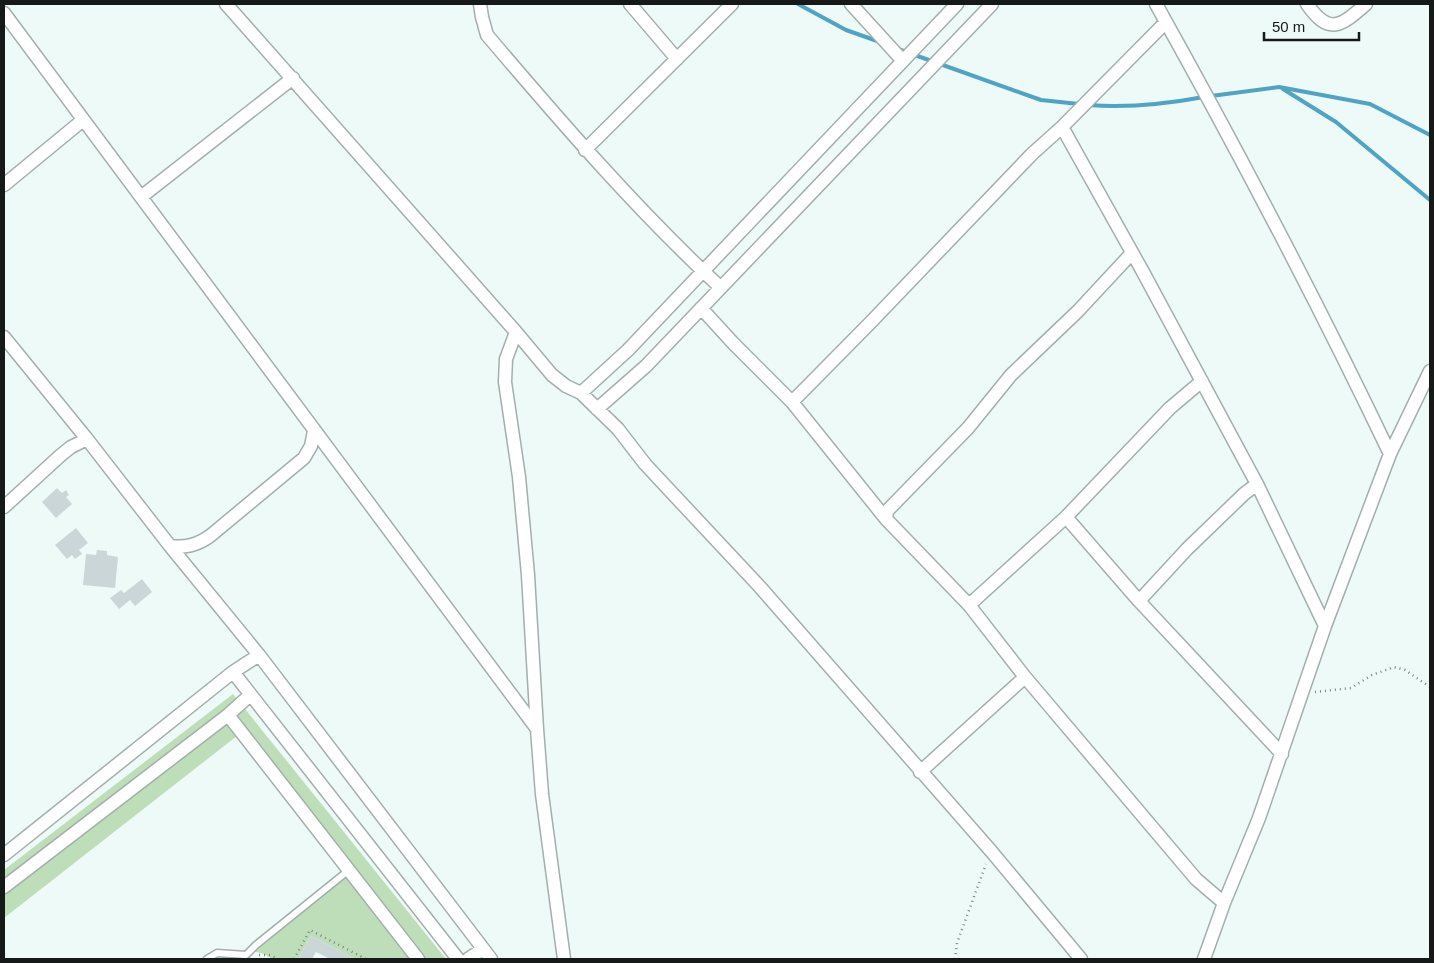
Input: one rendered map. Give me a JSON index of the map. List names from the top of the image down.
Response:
{
  "scale_bar": "50 m"
}
